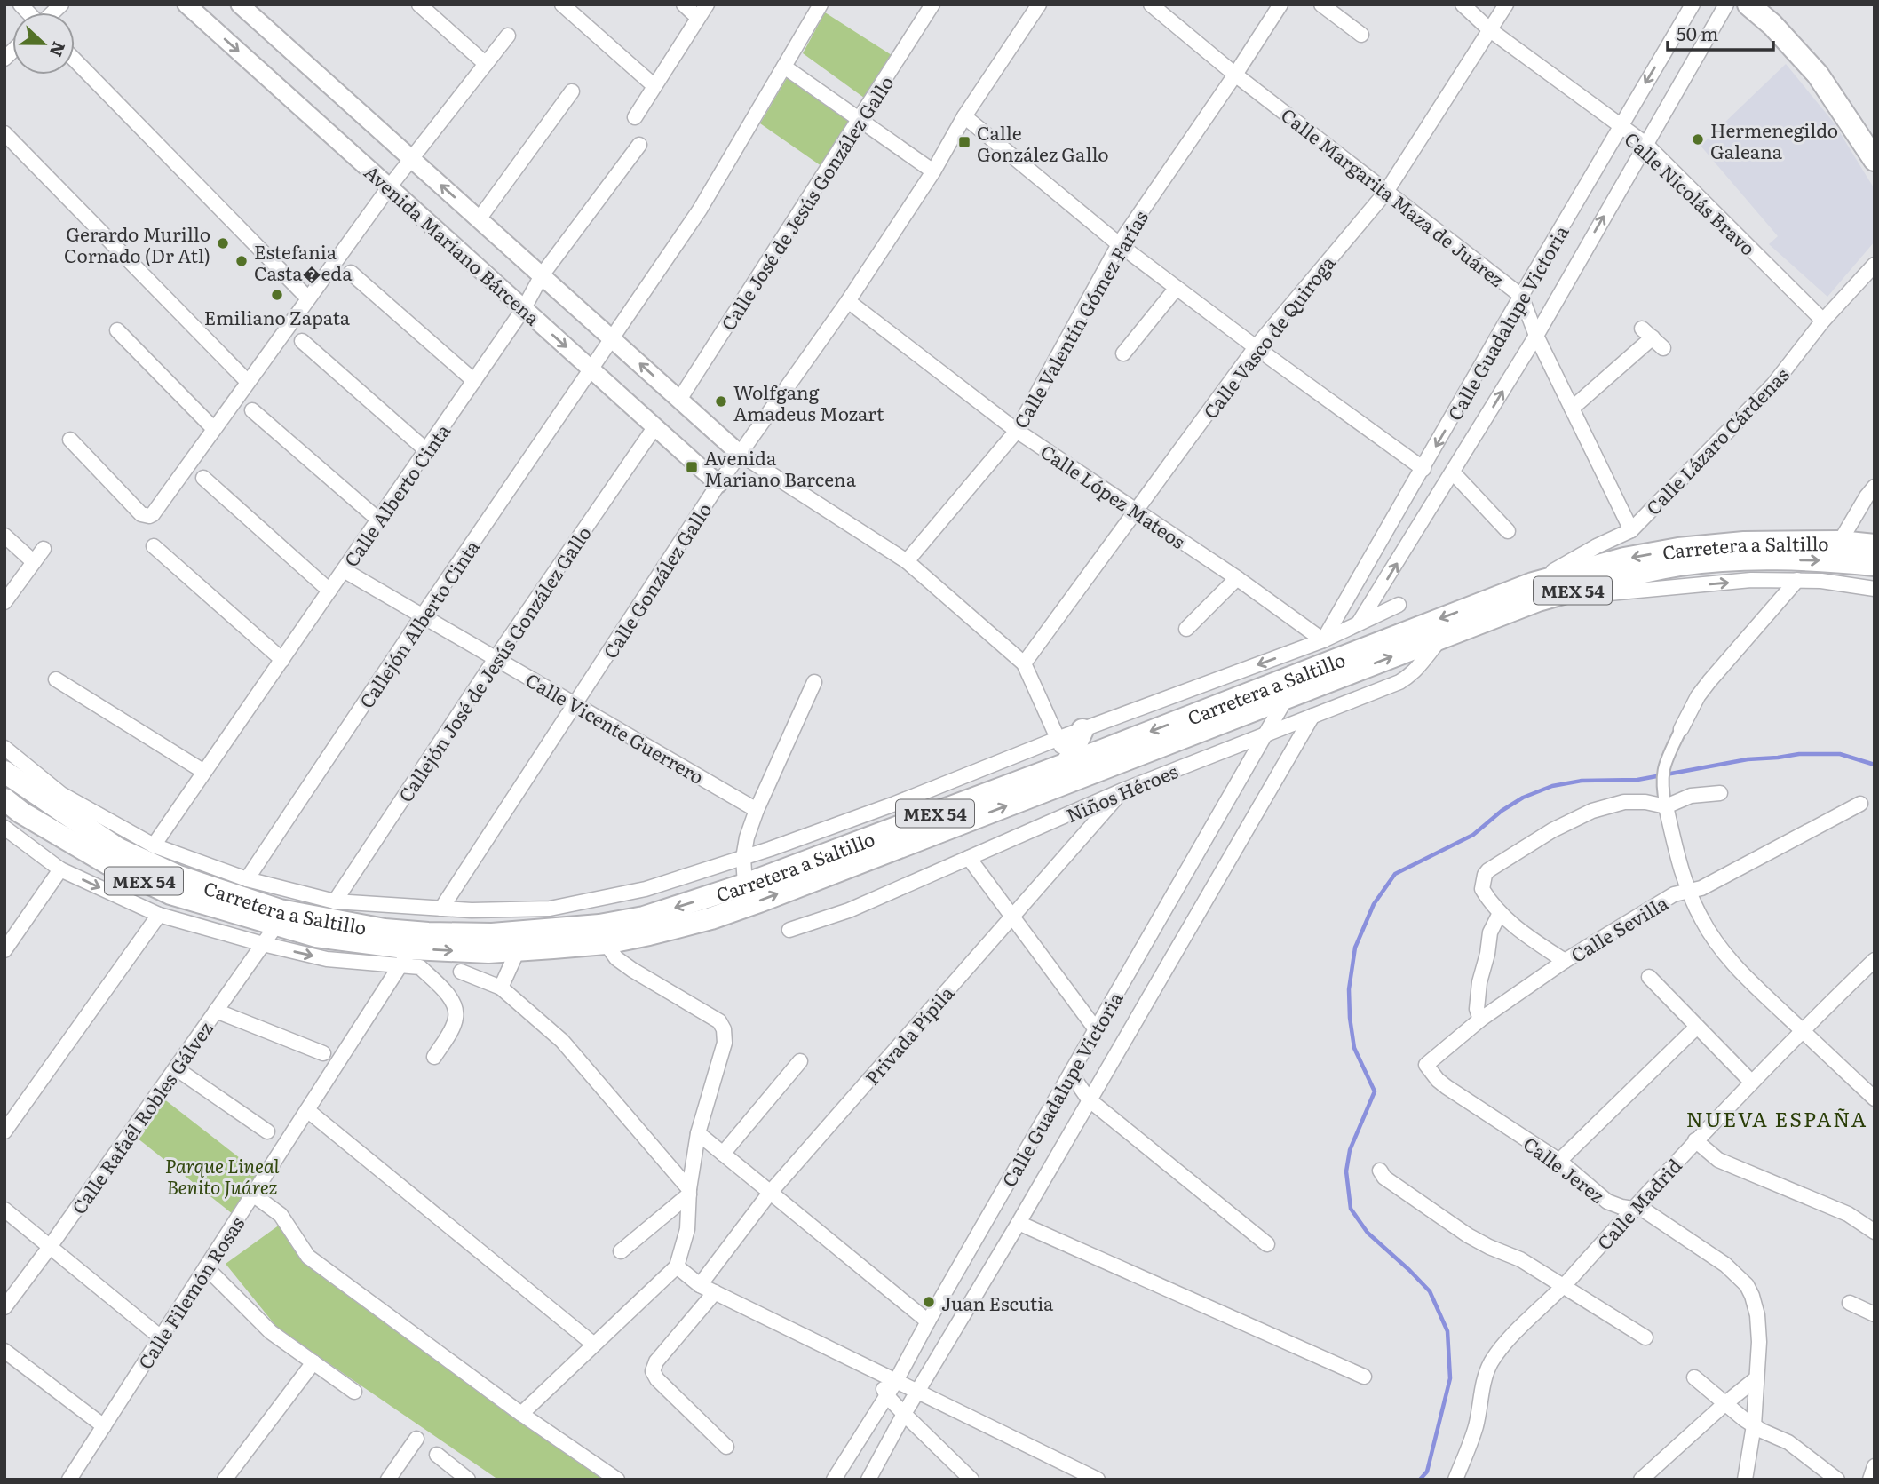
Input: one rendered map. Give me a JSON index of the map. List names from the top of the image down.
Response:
{
  "streets": {
    "main road": ["Carretera a Saltillo", "MEX 54"],
    "street": [
      "Calle Nicolás Bravo",
      "Calle Margarita Maza de Juárez",
      "Calle José de Jesús González Gallo",
      "Avenida Mariano Bárcena",
      "Calle Valentín Gómez Farías",
      "Calle Guadalupe Victoria",
      "Calle Vasco de Quiroga",
      "Calle Lázaro Cárdenas",
      "Calle Alberto Cinta",
      "Calle López Mateos",
      "Calle González Gallo",
      "Callejón Alberto Cinta",
      "Callejón José de Jesús González Gallo",
      "Calle Vicente Guerrero",
      "Niños Héroes",
      "Calle Sevilla",
      "Privada Pípila",
      "Calle Rafaél Robles Gálvez",
      "Calle Jerez",
      "Calle Madrid",
      "Calle Filemón Rosas"
    ]
  },
  "crossings": [
    ["Calle Nicolás Bravo", "Calle Guadalupe Victoria"],
    ["Calle Nicolás Bravo", "Calle Vasco de Quiroga"],
    ["Calle Nicolás Bravo", "Calle Lázaro Cárdenas"],
    ["Calle Margarita Maza de Juárez", "Calle Valentín Gómez Farías"],
    ["Calle Margarita Maza de Juárez", "Calle Guadalupe Victoria"],
    ["Calle Margarita Maza de Juárez", "Calle Vasco de Quiroga"],
    ["Calle Margarita Maza de Juárez", "Calle Lázaro Cárdenas"],
    ["Calle José de Jesús González Gallo", "Avenida Mariano Bárcena"],
    ["Avenida Mariano Bárcena", "Calle Alberto Cinta"],
    ["Avenida Mariano Bárcena", "Calle González Gallo"],
    ["Avenida Mariano Bárcena", "Callejón Alberto Cinta"],
    ["Avenida Mariano Bárcena", "Callejón José de Jesús González Gallo"],
    ["Calle Valentín Gómez Farías", "Calle López Mateos"],
    ["Calle Guadalupe Victoria", "Calle López Mateos"],
    ["Calle Guadalupe Victoria", "Carretera a Saltillo"],
    ["Calle Guadalupe Victoria", "Niños Héroes"],
    ["Calle Vasco de Quiroga", "Calle López Mateos"],
    ["Calle Lázaro Cárdenas", "Carretera a Saltillo"],
    ["Calle Alberto Cinta", "Carretera a Saltillo"],
    ["Calle Alberto Cinta", "Calle Vicente Guerrero"],
    ["Calle López Mateos", "Carretera a Saltillo"],
    ["Calle López Mateos", "Calle González Gallo"],
    ["Carretera a Saltillo", "Calle González Gallo"],
    ["Carretera a Saltillo", "Callejón Alberto Cinta"],
    ["Carretera a Saltillo", "Callejón José de Jesús González Gallo"],
    ["Carretera a Saltillo", "Niños Héroes"],
    ["Carretera a Saltillo", "Calle Rafaél Robles Gálvez"],
    ["Carretera a Saltillo", "Calle Filemón Rosas"],
    ["Calle González Gallo", "Calle Vicente Guerrero"],
    ["Callejón Alberto Cinta", "Calle Vicente Guerrero"],
    ["Callejón José de Jesús González Gallo", "Calle Vicente Guerrero"],
    ["Niños Héroes", "Privada Pípila"],
    ["Calle Sevilla", "Calle Jerez"],
    ["Calle Jerez", "Calle Madrid"]
  ],
  "districts": ["NUEVA ESPAÑA"],
  "parks": ["Parque Lineal Benito Juárez"],
  "places": {
    "other": [
      "Hermenegildo Galeana",
      "Gerardo Murillo Cornado (Dr Atl)",
      "Estefania Casta�eda",
      "Emiliano Zapata",
      "Wolfgang Amadeus Mozart",
      "Juan Escutia"
    ],
    "transit": ["Calle González Gallo", "Avenida Mariano Barcena"]
  },
  "scale_bar": "50 m",
  "north": "right"
}
